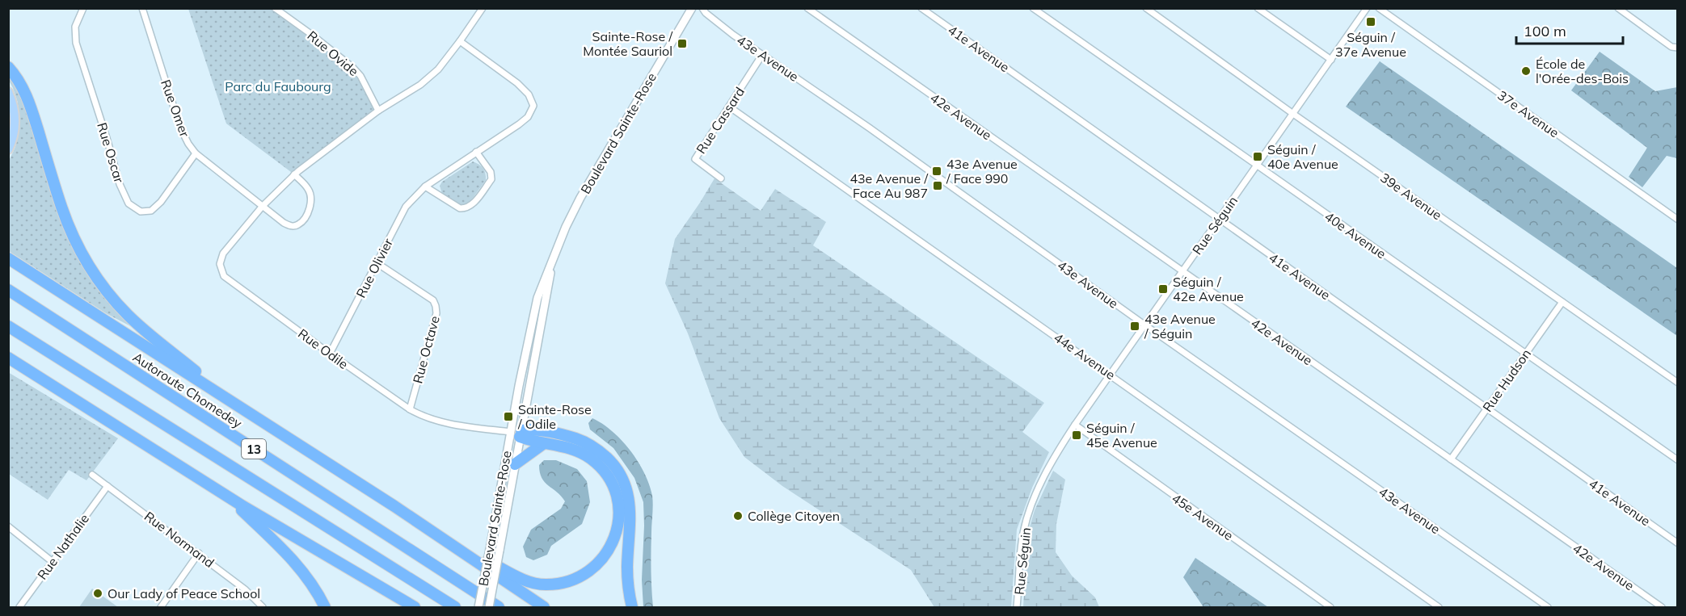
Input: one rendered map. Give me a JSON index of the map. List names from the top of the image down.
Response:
{
  "streets": {
    "highway": ["Autoroute Chomedey", "13"],
    "street": [
      "41e Avenue",
      "Rue Ovide",
      "43e Avenue",
      "Rue Omer",
      "37e Avenue",
      "42e Avenue",
      "Rue Cassard",
      "Boulevard Sainte-Rose",
      "Rue Oscar",
      "39e Avenue",
      "Rue Séguin",
      "40e Avenue",
      "Rue Olivier",
      "Rue Odile",
      "Rue Octave",
      "44e Avenue",
      "Rue Hudson",
      "45e Avenue",
      "Rue Normand",
      "Rue Nathalie"
    ]
  },
  "crossings": [
    ["41e Avenue", "Rue Séguin"],
    ["41e Avenue", "Rue Hudson"],
    ["Rue Ovide", "Rue Odile"],
    ["43e Avenue", "Rue Cassard"],
    ["43e Avenue", "Rue Séguin"],
    ["Rue Omer", "Rue Oscar"],
    ["Rue Omer", "Rue Odile"],
    ["42e Avenue", "Rue Séguin"],
    ["42e Avenue", "Rue Hudson"],
    ["Rue Cassard", "44e Avenue"],
    ["Boulevard Sainte-Rose", "Rue Odile"],
    ["39e Avenue", "Rue Séguin"],
    ["39e Avenue", "Rue Hudson"],
    ["Rue Séguin", "40e Avenue"],
    ["Rue Séguin", "44e Avenue"],
    ["Rue Séguin", "45e Avenue"],
    ["40e Avenue", "Rue Hudson"],
    ["Rue Olivier", "Rue Odile"],
    ["Rue Olivier", "Rue Octave"],
    ["Rue Odile", "Rue Octave"],
    ["Rue Normand", "Rue Nathalie"]
  ],
  "parks": ["Parc du Faubourg"],
  "places": {
    "transit": [
      "Séguin / 37e Avenue",
      "Sainte-Rose / Montée Sauriol",
      "Séguin / 40e Avenue",
      "43e Avenue / Face 990",
      "43e Avenue / Face Au 987",
      "Séguin / 42e Avenue",
      "43e Avenue / Séguin",
      "Sainte-Rose / Odile",
      "Séguin / 45e Avenue"
    ],
    "other": ["École de l'Orée-des-Bois", "Collège Citoyen", "Our Lady of Peace School"]
  },
  "scale_bar": "100 m"
}
